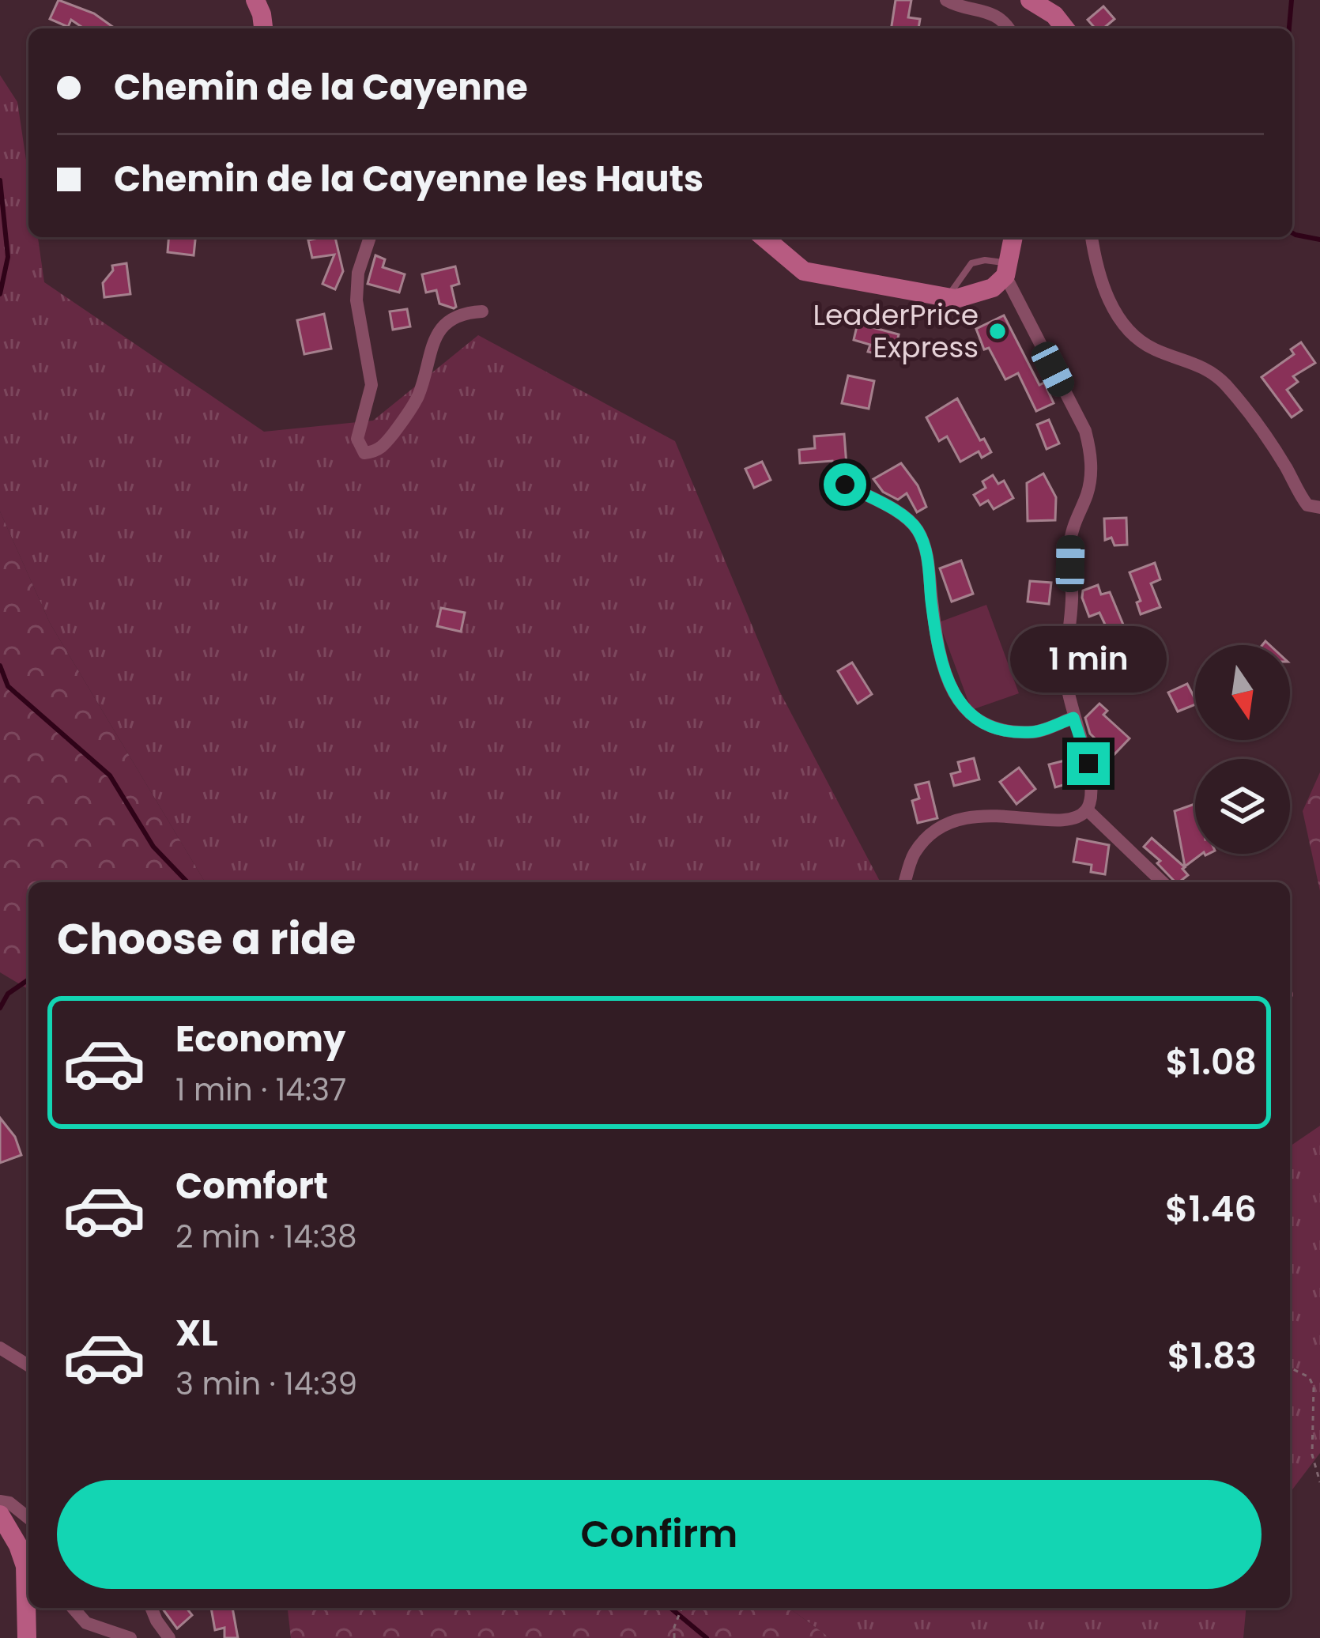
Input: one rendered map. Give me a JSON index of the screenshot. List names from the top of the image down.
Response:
{
  "places": ["LeaderPrice Express"],
  "north": "bottom",
  "page": {
    "banner": ["Chemin de la Cayenne", "Chemin de la Cayenne les Hauts"],
    "bubble": "1 min",
    "heading": "Choose a ride",
    "list": [
      {
        "name": "Economy",
        "note": "1 min · 14:37",
        "value": "$1.08"
      },
      {
        "name": "Comfort",
        "note": "2 min · 14:38",
        "value": "$1.46"
      },
      {
        "name": "XL",
        "note": "3 min · 14:39",
        "value": "$1.83"
      }
    ],
    "buttons": "Confirm"
  }
}
